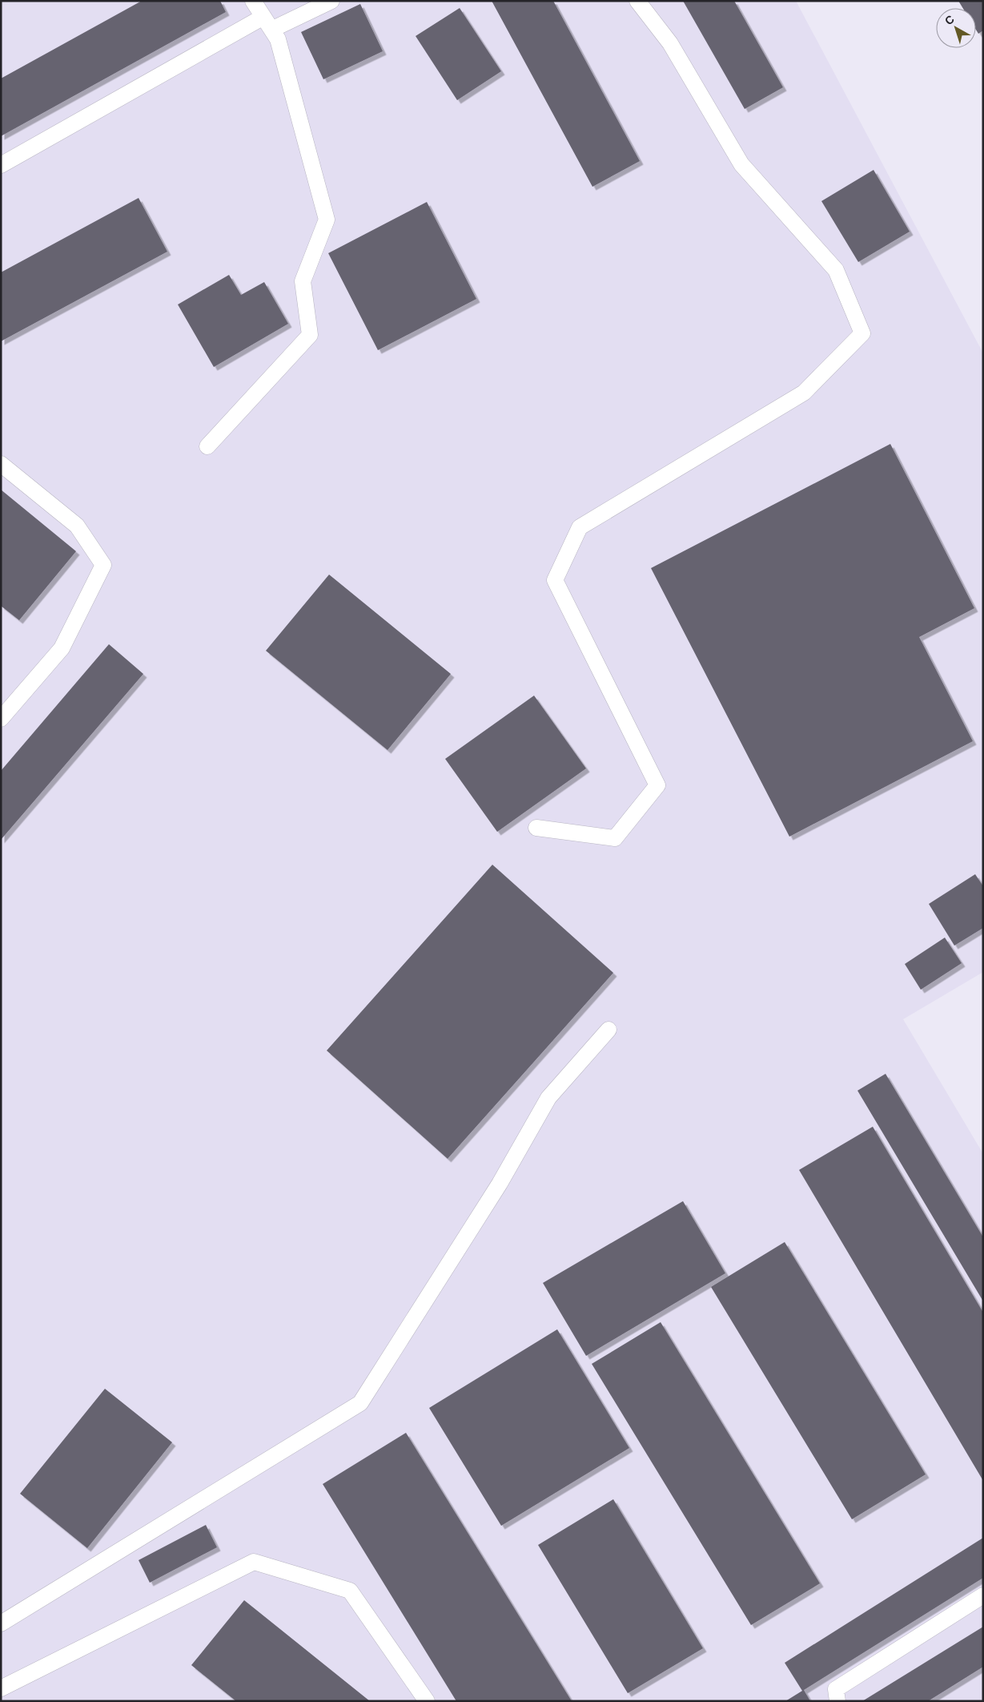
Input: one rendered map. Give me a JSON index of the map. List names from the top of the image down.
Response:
{
  "north": "top left"
}
